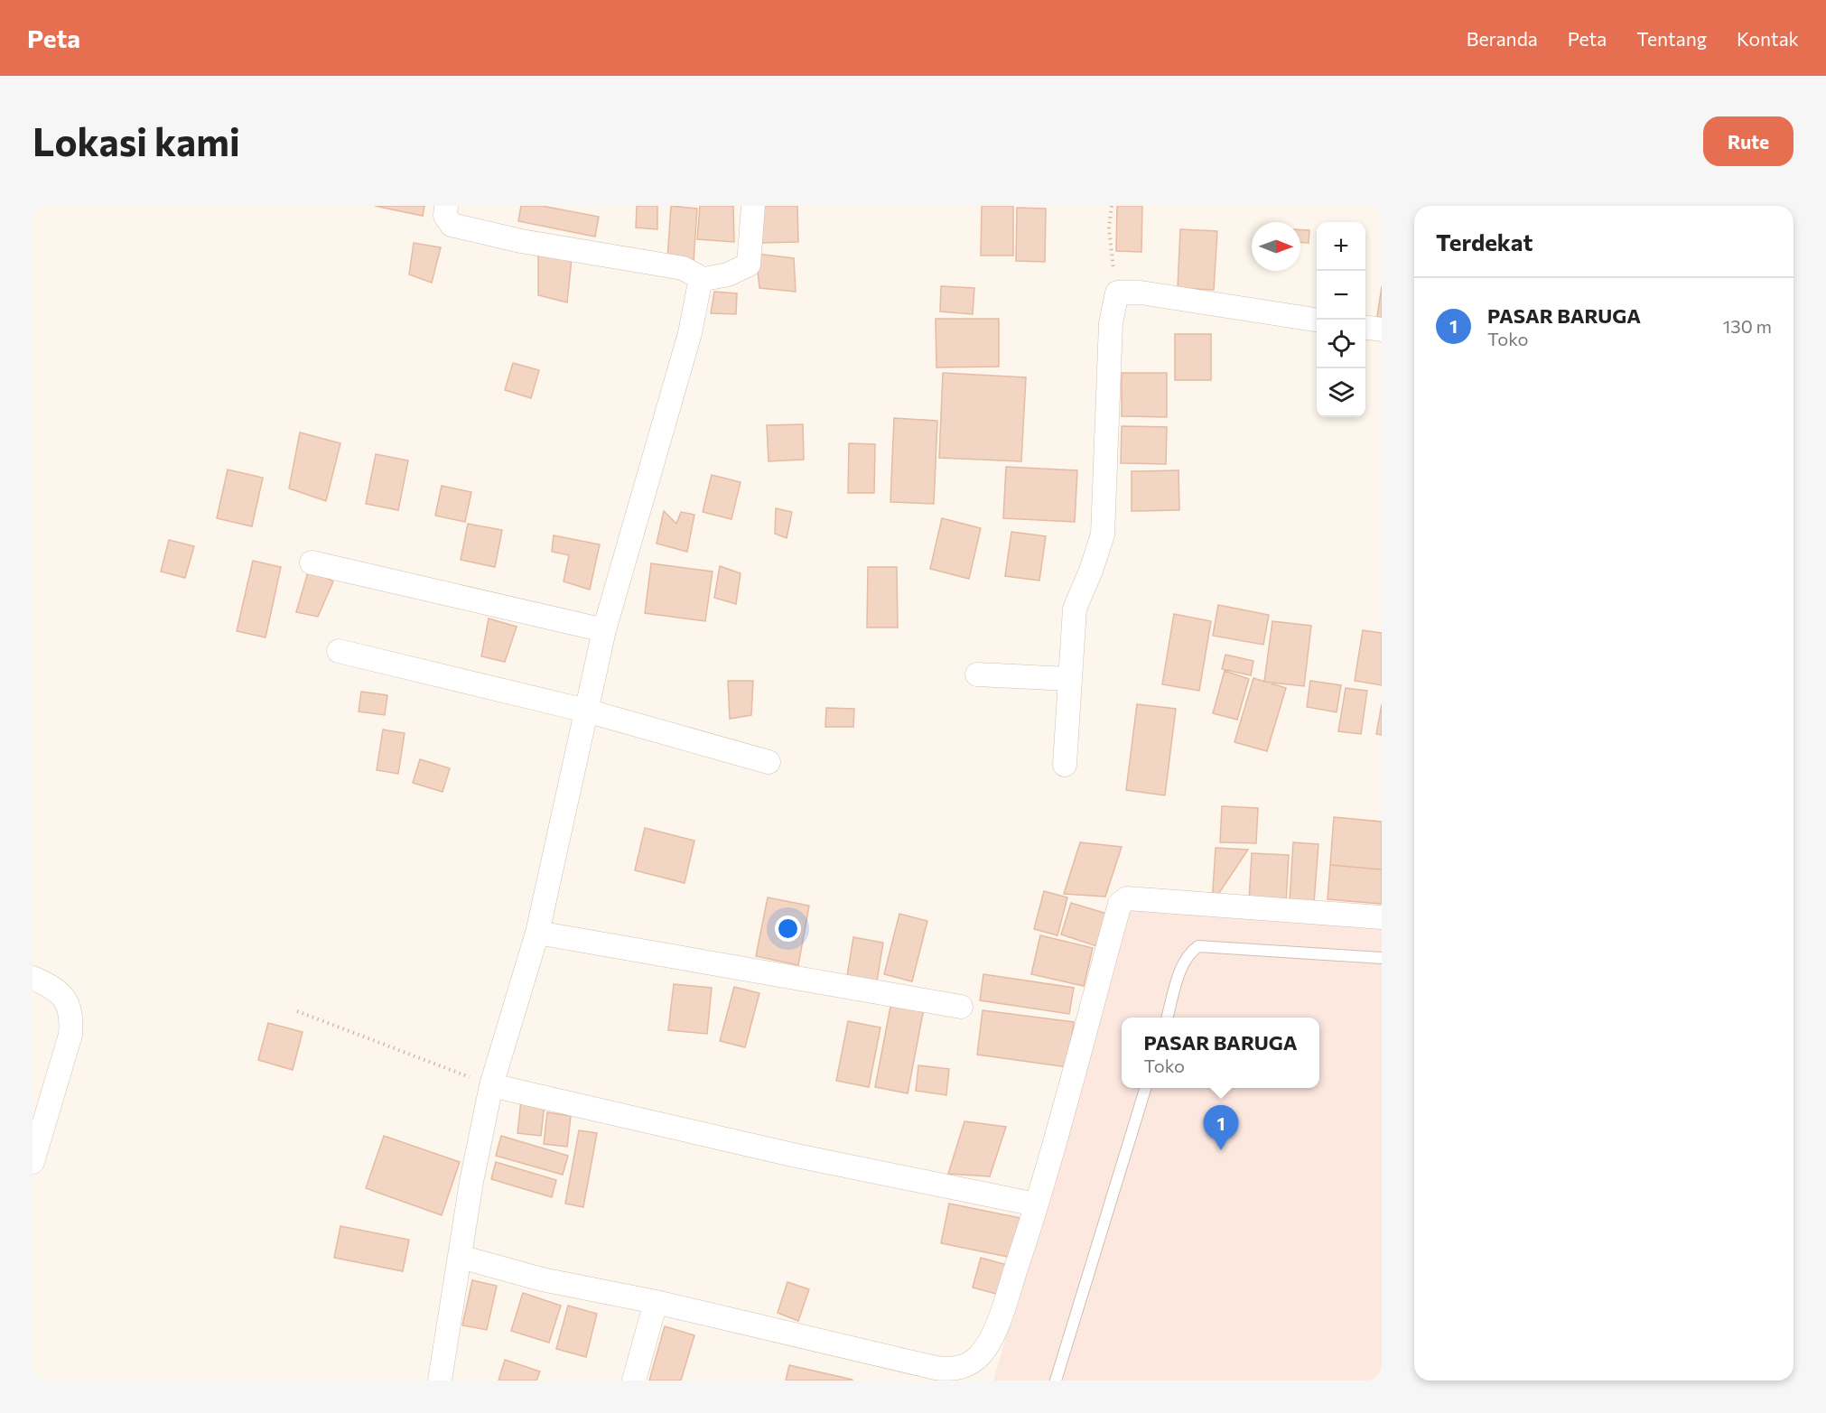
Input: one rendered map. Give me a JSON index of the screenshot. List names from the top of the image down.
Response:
{
  "north": "right",
  "page": {
    "header": "Peta",
    "nav": [
      "Beranda",
      "Peta",
      "Tentang",
      "Kontak"
    ],
    "buttons": "Rute",
    "title": "Lokasi kami",
    "heading": "Terdekat",
    "map_buttons": ["+", "−"],
    "list": [
      {
        "mark": "1",
        "name": "PASAR BARUGA",
        "note": "Toko",
        "value": "130 m"
      }
    ],
    "popup": ["PASAR BARUGA", "Toko"],
    "pins": "1"
  }
}
